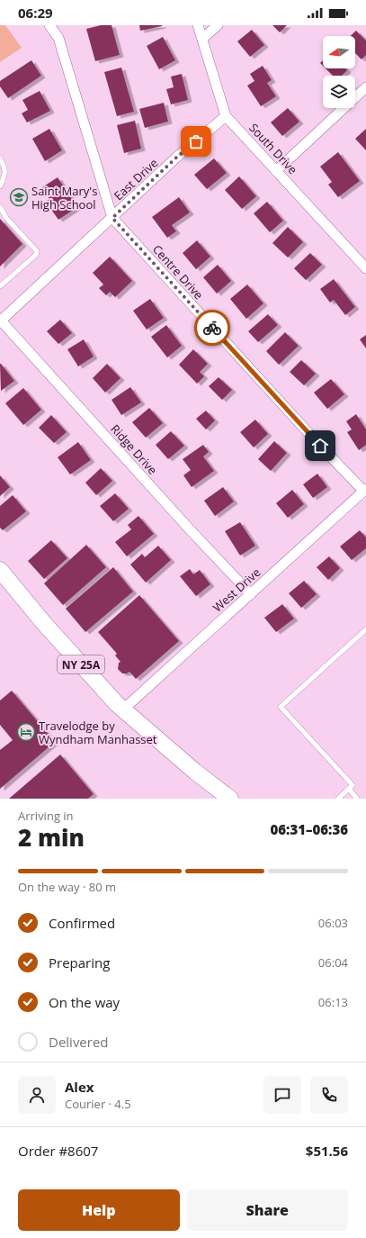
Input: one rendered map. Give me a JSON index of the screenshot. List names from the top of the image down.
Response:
{
  "streets": {
    "main road": ["NY 25A"],
    "street": [
      "South Drive",
      "East Drive",
      "Centre Drive",
      "Ridge Drive",
      "West Drive"
    ]
  },
  "crossings": [
    ["South Drive", "East Drive"],
    ["East Drive", "Centre Drive"],
    ["East Drive", "Ridge Drive"],
    ["Centre Drive", "West Drive"],
    ["Ridge Drive", "West Drive"],
    ["West Drive", "NY 25A"]
  ],
  "places": {
    "school or university": ["Saint Mary's High School"],
    "hotel": ["Travelodge by Wyndham Manhasset"]
  },
  "north": "left",
  "page": {
    "status": "06:29",
    "heading": ["2 min", "Arriving in", "06:31–06:36"],
    "panel": [
      "Alex",
      "Courier · 4.5",
      "Order #8607",
      "$51.56"
    ],
    "bar": "On the way · 80 m",
    "list": [
      ["Confirmed", "06:03"],
      ["Preparing", "06:04"],
      ["On the way", "06:13"],
      "Delivered"
    ],
    "buttons": ["Help", "Share"]
  }
}
